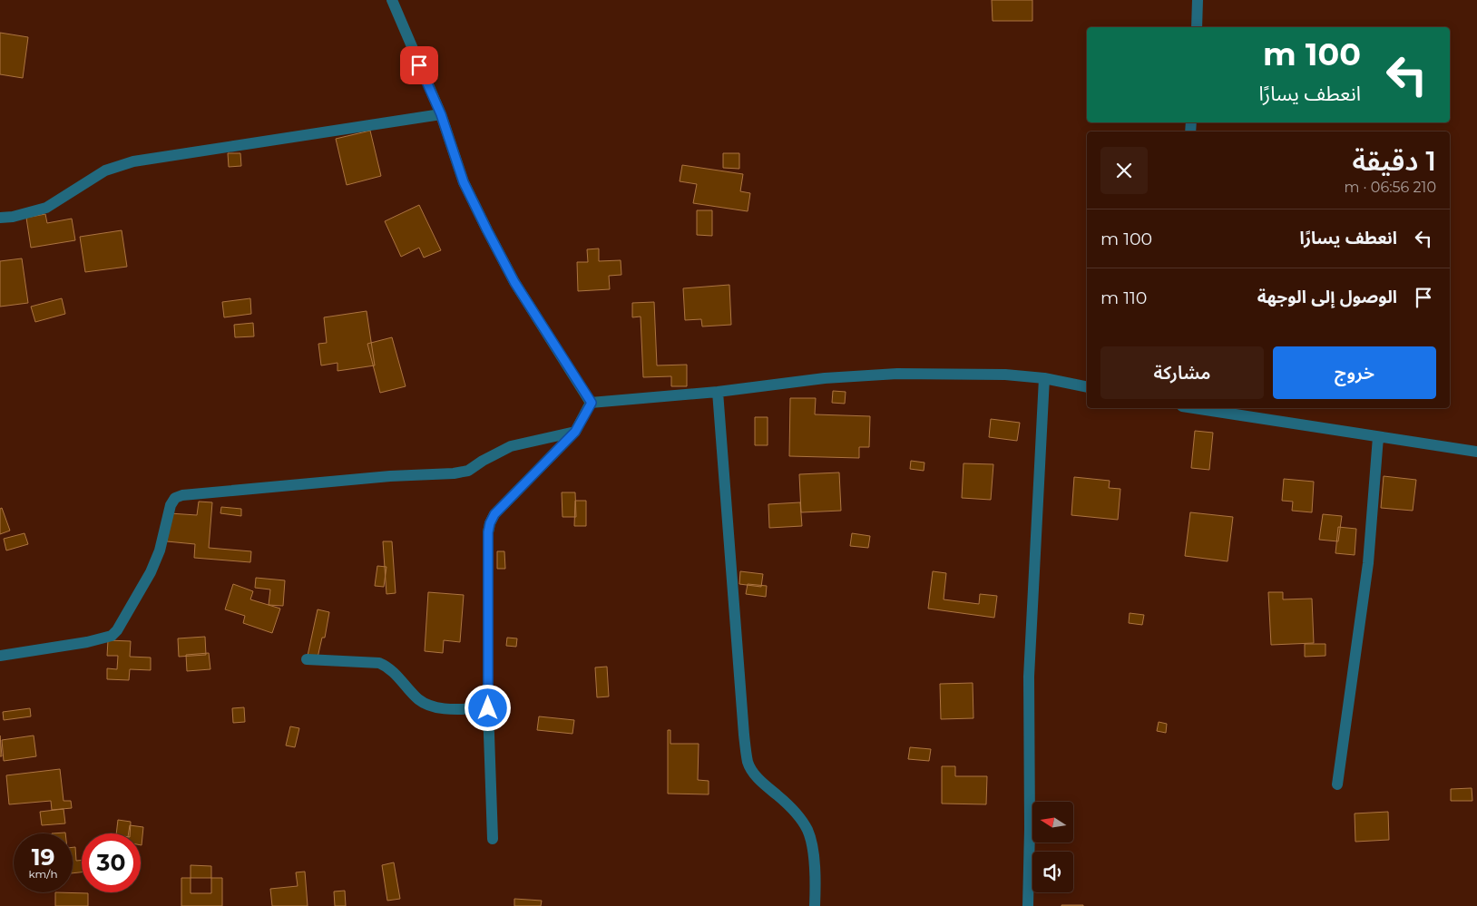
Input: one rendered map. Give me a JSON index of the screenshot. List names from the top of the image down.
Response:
{
  "north": "left",
  "page": {
    "turn": ["100 m", "انعطف يسارًا"],
    "heading": ["1 دقيقة", "210 m · 06:56"],
    "list": [
      {
        "name": "انعطف يسارًا",
        "value": "100 m"
      },
      {
        "name": "الوصول إلى الوجهة",
        "value": "110 m"
      }
    ],
    "buttons": ["خروج", "مشاركة"],
    "speed": "19 km/h",
    "limit": "30"
  }
}
